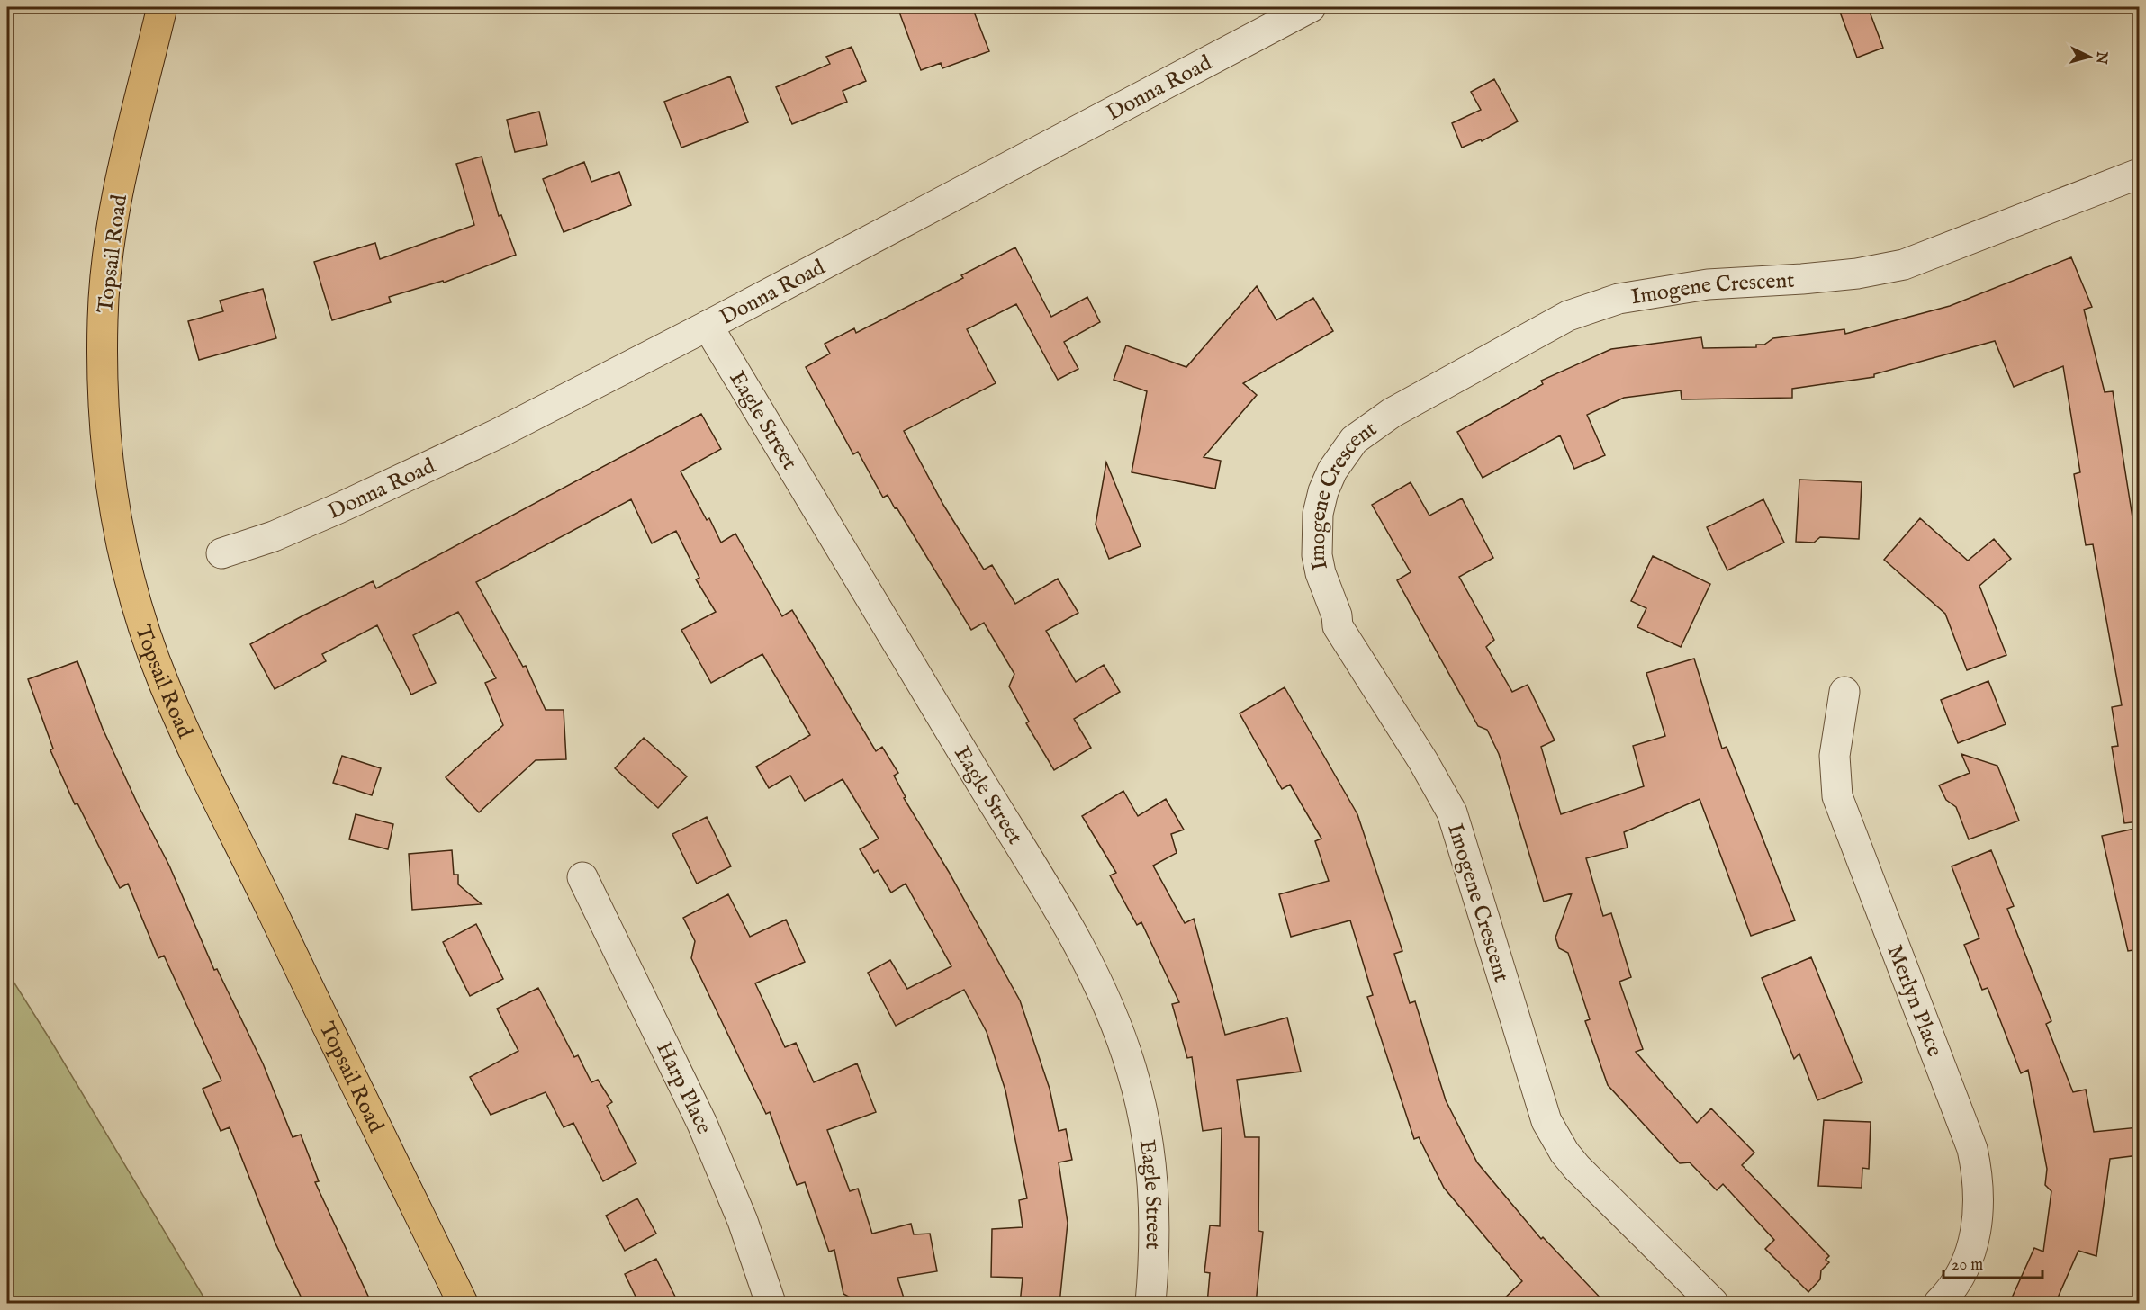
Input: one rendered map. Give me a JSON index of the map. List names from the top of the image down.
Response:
{
  "streets": {
    "main road": ["Topsail Road"],
    "street": [
      "Donna Road",
      "Imogene Crescent",
      "Eagle Street",
      "Merlyn Place",
      "Harp Place"
    ]
  },
  "crossings": [
    ["Donna Road", "Eagle Street"]
  ],
  "scale_bar": "20 m",
  "north": "right"
}
